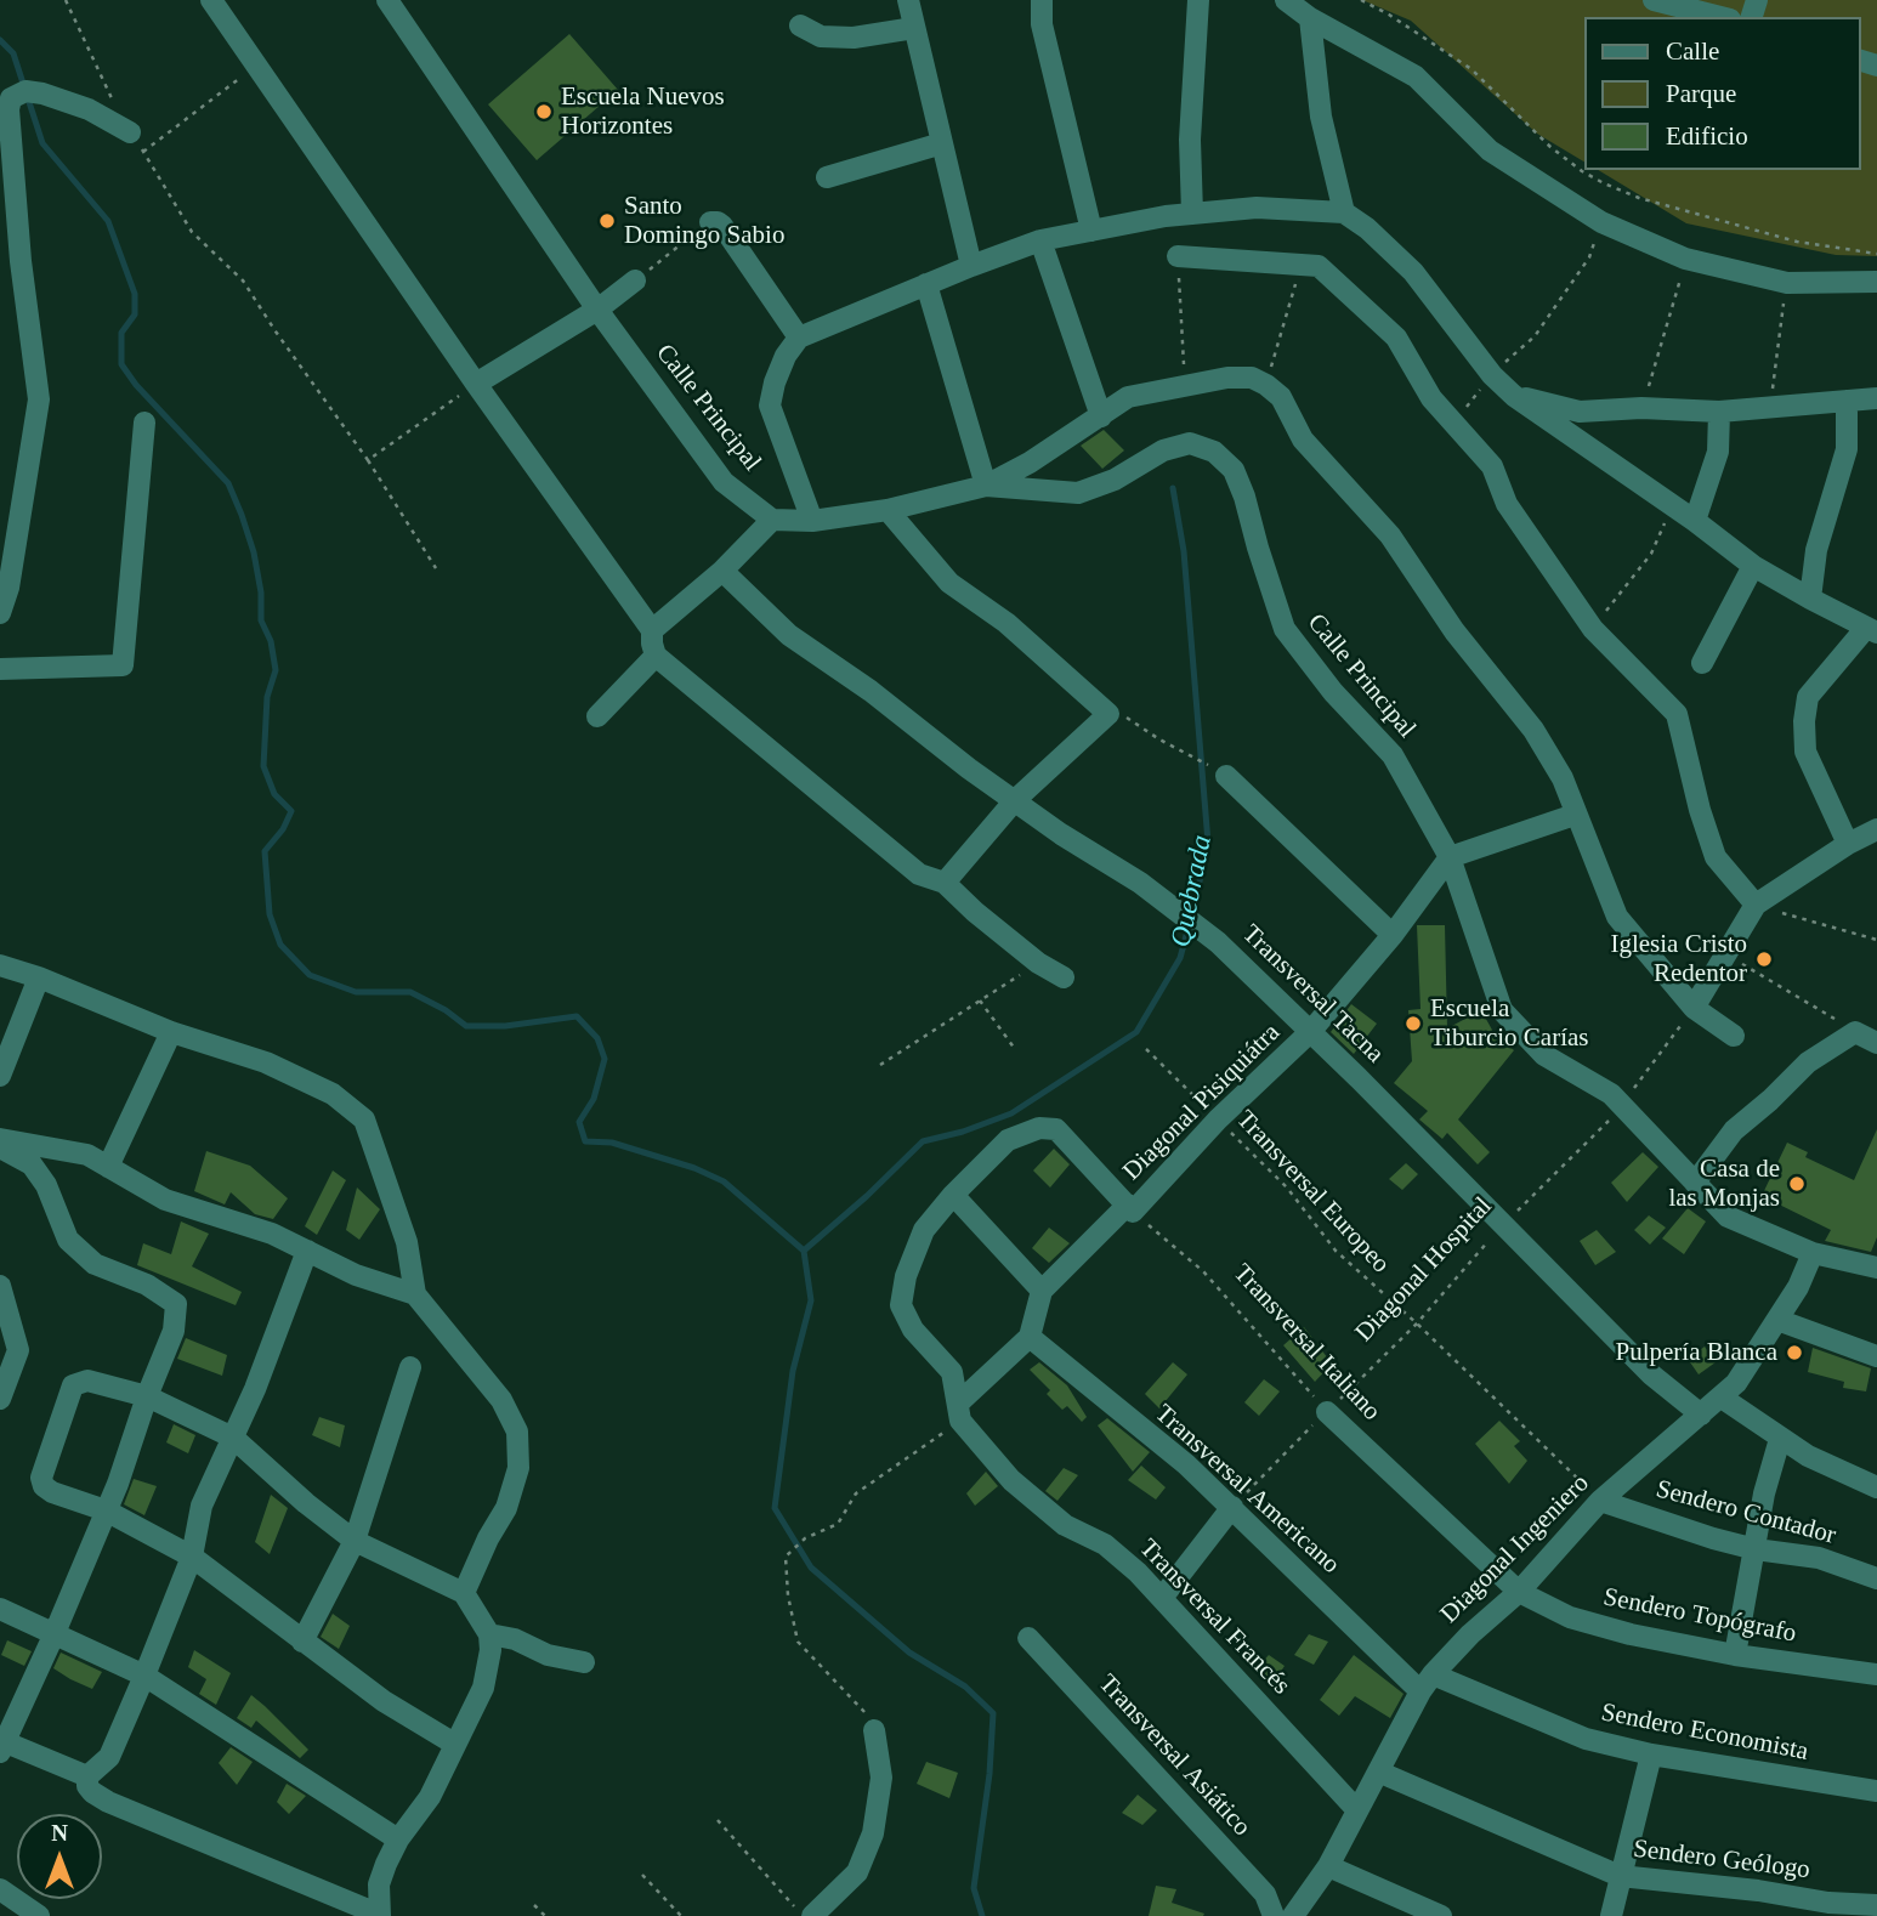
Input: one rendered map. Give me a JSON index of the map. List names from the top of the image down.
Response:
{
  "streets": {
    "street": [
      "Calle Principal",
      "Transversal Tacna",
      "Diagonal Pisiquiátra",
      "Transversal Italiano",
      "Transversal Americano",
      "Sendero Contador",
      "Diagonal Ingeniero",
      "Sendero Topógrafo",
      "Transversal Francés",
      "Sendero Economista",
      "Transversal Asiático",
      "Sendero Geólogo"
    ],
    "path": ["Transversal Europeo", "Diagonal Hospital"]
  },
  "crossings": [
    ["Calle Principal", "Diagonal Pisiquiátra"],
    ["Calle Principal", "Diagonal Ingeniero"],
    ["Transversal Tacna", "Diagonal Pisiquiátra"],
    ["Transversal Tacna", "Diagonal Hospital"],
    ["Transversal Tacna", "Diagonal Ingeniero"],
    ["Diagonal Pisiquiátra", "Transversal Europeo"],
    ["Diagonal Pisiquiátra", "Transversal Italiano"],
    ["Transversal Europeo", "Diagonal Hospital"],
    ["Transversal Europeo", "Sendero Contador"],
    ["Transversal Europeo", "Diagonal Ingeniero"],
    ["Diagonal Hospital", "Transversal Italiano"],
    ["Diagonal Hospital", "Transversal Americano"],
    ["Transversal Italiano", "Diagonal Ingeniero"],
    ["Transversal Italiano", "Sendero Topógrafo"],
    ["Transversal Americano", "Diagonal Ingeniero"],
    ["Transversal Americano", "Sendero Economista"],
    ["Sendero Contador", "Diagonal Ingeniero"],
    ["Diagonal Ingeniero", "Sendero Topógrafo"],
    ["Diagonal Ingeniero", "Transversal Francés"],
    ["Diagonal Ingeniero", "Sendero Economista"],
    ["Diagonal Ingeniero", "Sendero Geólogo"]
  ],
  "water": ["Quebrada"],
  "places": [
    "Escuela Nuevos Horizontes",
    "Santo Domingo Sabio",
    "Iglesia Cristo Redentor",
    "Escuela Tiburcio Carías",
    "Casa de las Monjas",
    "Pulpería Blanca"
  ],
  "legend": ["Calle", "Parque", "Edificio"],
  "north": "top"
}
